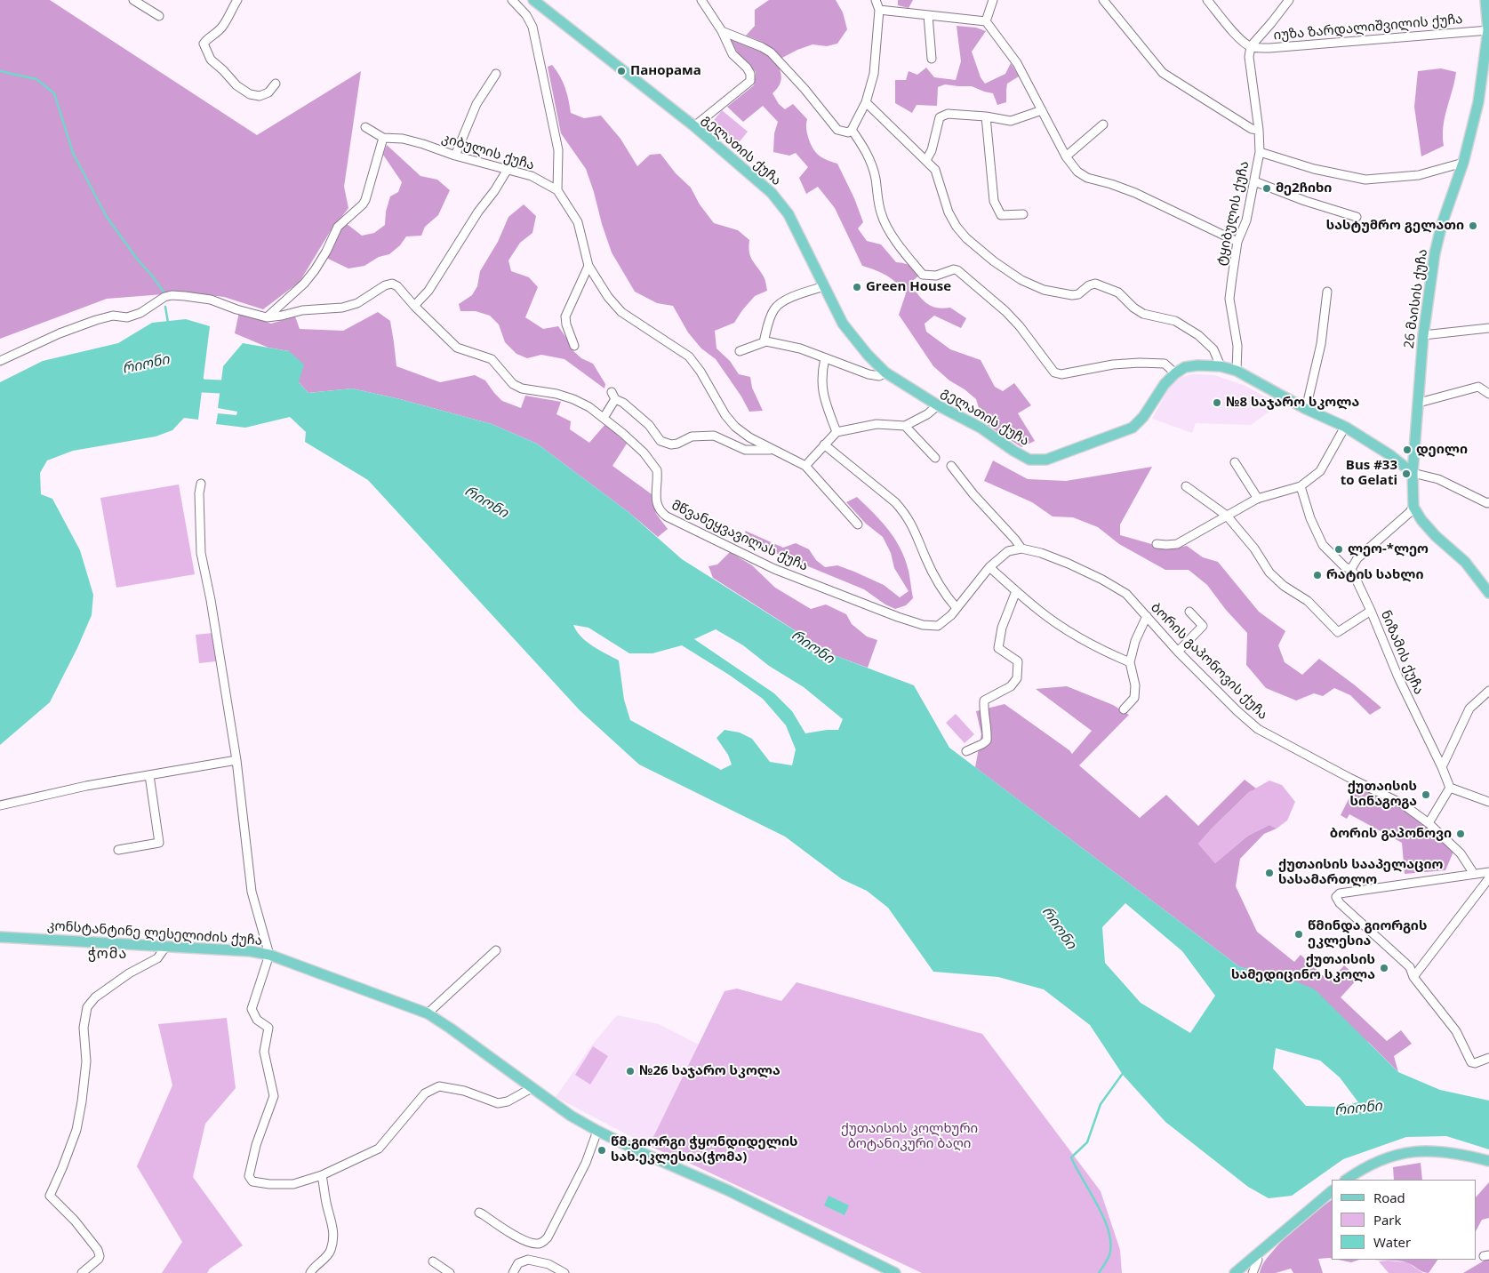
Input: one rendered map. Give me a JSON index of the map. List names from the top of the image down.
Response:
{
  "streets": {
    "main road": ["გელათის ქუჩა", "26 მაისის ქუჩა", "კონსტანტინე ლესელიძის ქუჩა"],
    "street": [
      "იუზა ზარდალიშვილის ქუჩა",
      "კიბულის ქუჩა",
      "ტყიბულის ქუჩა",
      "მწვანეყვავილას ქუჩა",
      "ნიზამის ქუჩა",
      "ბორის გაპონოვის ქუჩა"
    ]
  },
  "crossings": [
    ["იუზა ზარდალიშვილის ქუჩა", "ტყიბულის ქუჩა"],
    ["იუზა ზარდალიშვილის ქუჩა", "26 მაისის ქუჩა"],
    ["გელათის ქუჩა", "ტყიბულის ქუჩა"],
    ["გელათის ქუჩა", "26 მაისის ქუჩა"]
  ],
  "districts": ["ჭომა"],
  "water": ["რიონი"],
  "parks": ["ქუთაისის კოლხური ბოტანიკური ბაღი"],
  "places": [
    "Панорама",
    "მე2ჩიხი",
    "სასტუმრო გელათი",
    "Green House",
    "№8 საჯარო სკოლა",
    "დეილი",
    "Bus #33 to Gelati",
    "ლეო-*ლეო",
    "რატის სახლი",
    "ქუთაისის სინაგოგა",
    "ბორის გაპონოვი",
    "ქუთაისის სააპელაციო სასამართლო",
    "წმინდა გიორგის ეკლესია",
    "ქუთაისის სამედიცინო სკოლა",
    "№26 საჯარო სკოლა",
    "წმ.გიორგი ჭყონდიდელის სახ.ეკლესია(ჭომა)"
  ],
  "legend": ["Road", "Park", "Water"]
}
